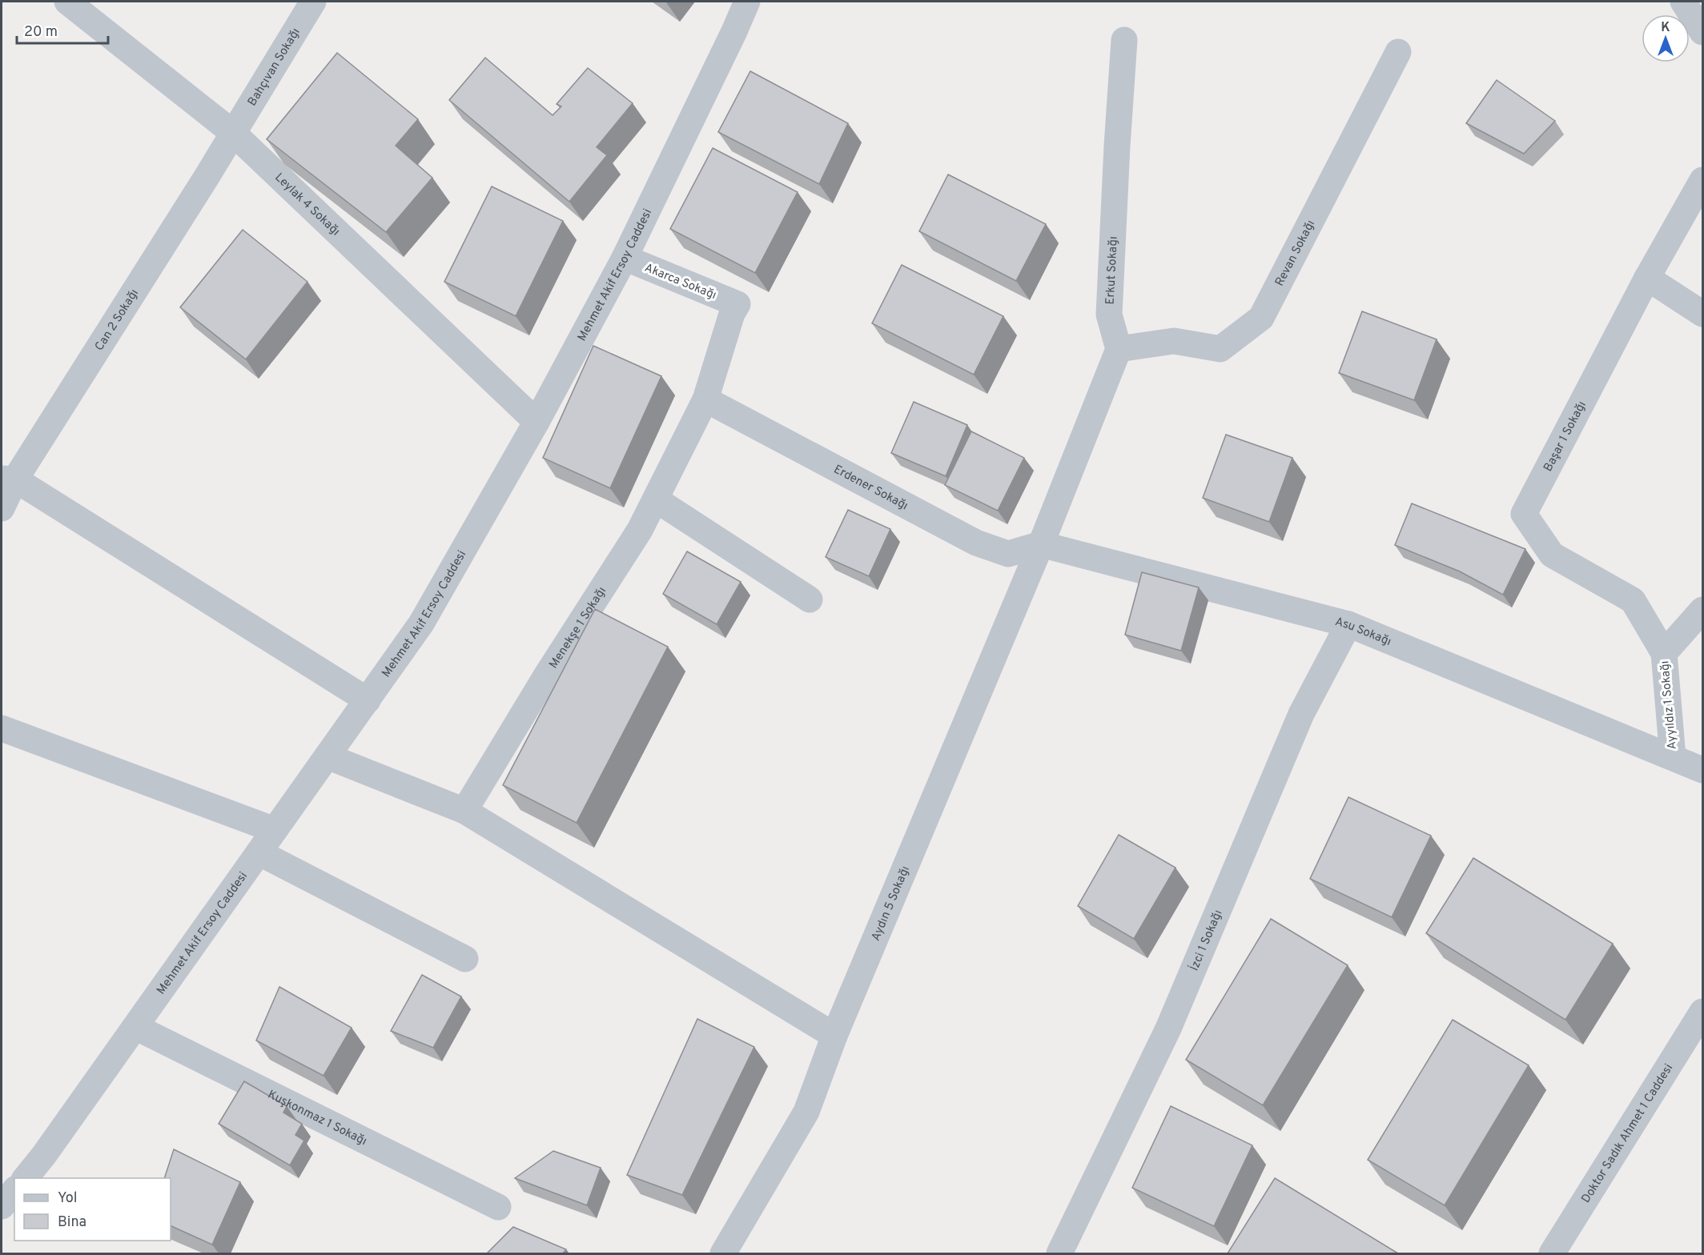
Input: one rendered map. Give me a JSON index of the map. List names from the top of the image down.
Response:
{
  "streets": {
    "street": [
      "Bahçıvan Sokağı",
      "Leylak 4 Sokağı",
      "Revan Sokağı",
      "Erkut Sokağı",
      "Mehmet Akif Ersoy Caddesi",
      "Akarca Sokağı",
      "Can 2 Sokağı",
      "Başar 1 Sokağı",
      "Erdener Sokağı",
      "Menekşe 1 Sokağı",
      "Asu Sokağı",
      "Ayyıldız 1 Sokağı",
      "Aydın 5 Sokağı",
      "İzci 1 Sokağı",
      "Kuşkonmaz 1 Sokağı",
      "Doktor Sadık Ahmet 1 Caddesi"
    ]
  },
  "crossings": [
    ["Bahçıvan Sokağı", "Leylak 4 Sokağı"],
    ["Bahçıvan Sokağı", "Can 2 Sokağı"],
    ["Leylak 4 Sokağı", "Mehmet Akif Ersoy Caddesi"],
    ["Leylak 4 Sokağı", "Can 2 Sokağı"],
    ["Revan Sokağı", "Erkut Sokağı"],
    ["Mehmet Akif Ersoy Caddesi", "Akarca Sokağı"],
    ["Mehmet Akif Ersoy Caddesi", "Kuşkonmaz 1 Sokağı"],
    ["Akarca Sokağı", "Menekşe 1 Sokağı"],
    ["Başar 1 Sokağı", "Ayyıldız 1 Sokağı"],
    ["Erdener Sokağı", "Menekşe 1 Sokağı"],
    ["Erdener Sokağı", "Asu Sokağı"],
    ["Erdener Sokağı", "Aydın 5 Sokağı"],
    ["Asu Sokağı", "Ayyıldız 1 Sokağı"],
    ["Asu Sokağı", "Aydın 5 Sokağı"],
    ["Asu Sokağı", "İzci 1 Sokağı"]
  ],
  "legend": ["Yol", "Bina"],
  "scale_bar": "20 m",
  "north": "top"
}
